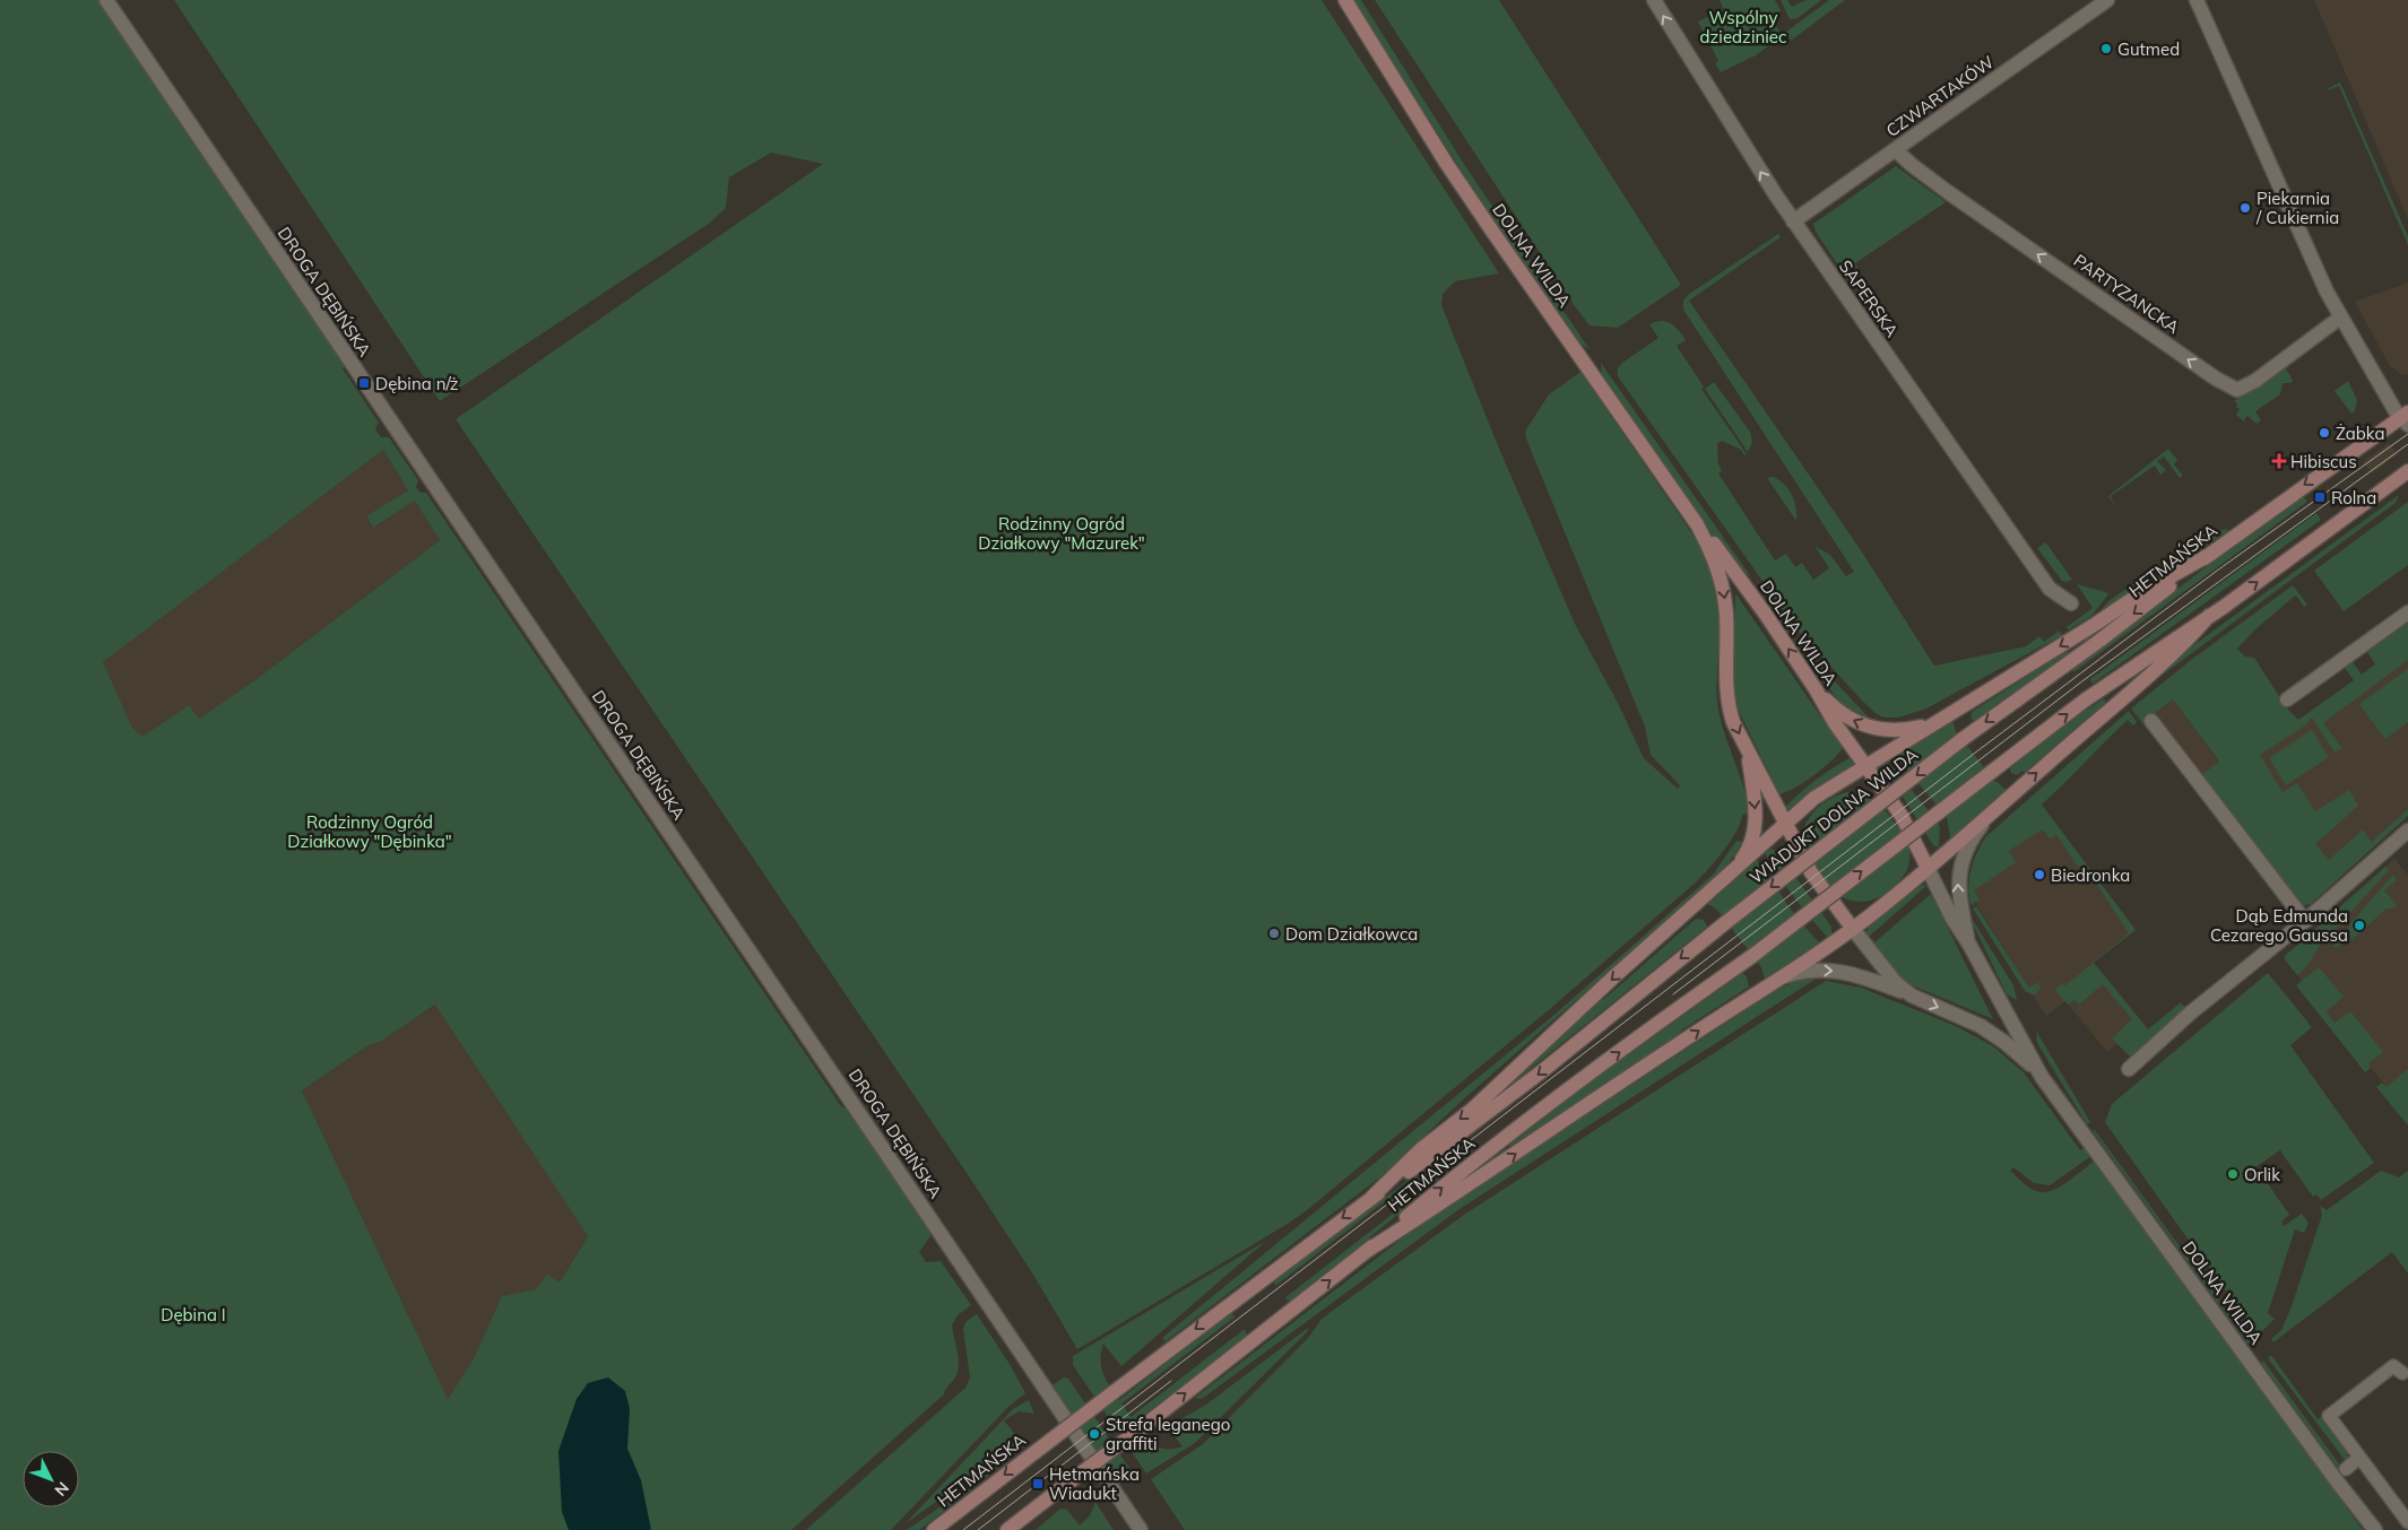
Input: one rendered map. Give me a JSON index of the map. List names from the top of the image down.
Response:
{
  "streets": {
    "main road": ["DOLNA WILDA", "HETMAŃSKA", "WIADUKT DOLNA WILDA"],
    "street": [
      "CZWARTAKÓW",
      "DROGA DĘBIŃSKA",
      "PARTYZANCKA",
      "SAPERSKA"
    ]
  },
  "crossings": [
    ["CZWARTAKÓW", "PARTYZANCKA"],
    ["CZWARTAKÓW", "SAPERSKA"],
    ["HETMAŃSKA", "WIADUKT DOLNA WILDA"]
  ],
  "one_way": ["PARTYZANCKA", "SAPERSKA"],
  "parks": [
    "Wspólny dziedziniec",
    "Rodzinny Ogród Działkowy \"Mazurek\"",
    "Rodzinny Ogród Działkowy \"Dębinka\"",
    "Dębina I"
  ],
  "places": {
    "other": [
      "Gutmed",
      "Piekarnia / Cukiernia",
      "Żabka",
      "Biedronka",
      "Dąb Edmunda Cezarego Gaussa",
      "Dom Działkowca",
      "Orlik",
      "Strefa leganego graffiti"
    ],
    "transit": ["Dębina n/ż", "Rolna", "Hetmańska Wiadukt"],
    "health": ["Hibiscus"]
  },
  "north": "bottom right"
}
